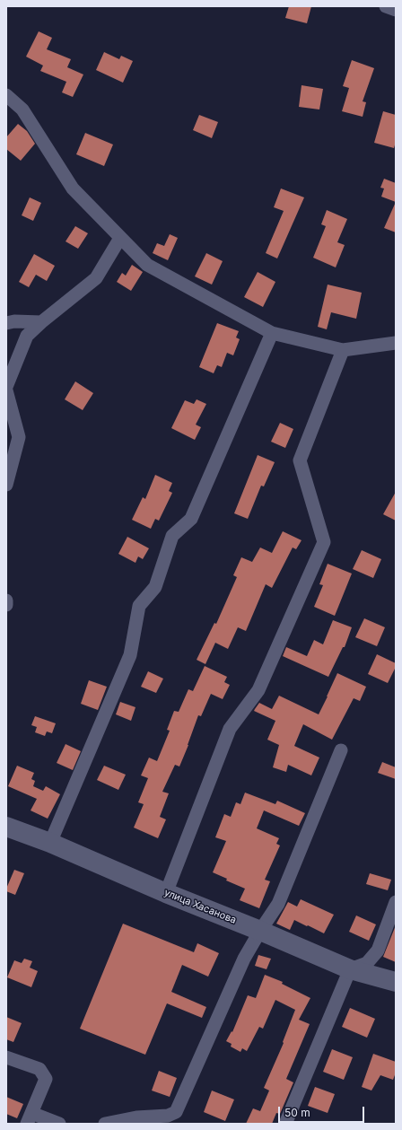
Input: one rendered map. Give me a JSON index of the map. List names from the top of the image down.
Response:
{
  "streets": {
    "street": ["улица Хасанова"]
  },
  "scale_bar": "50 m"
}
